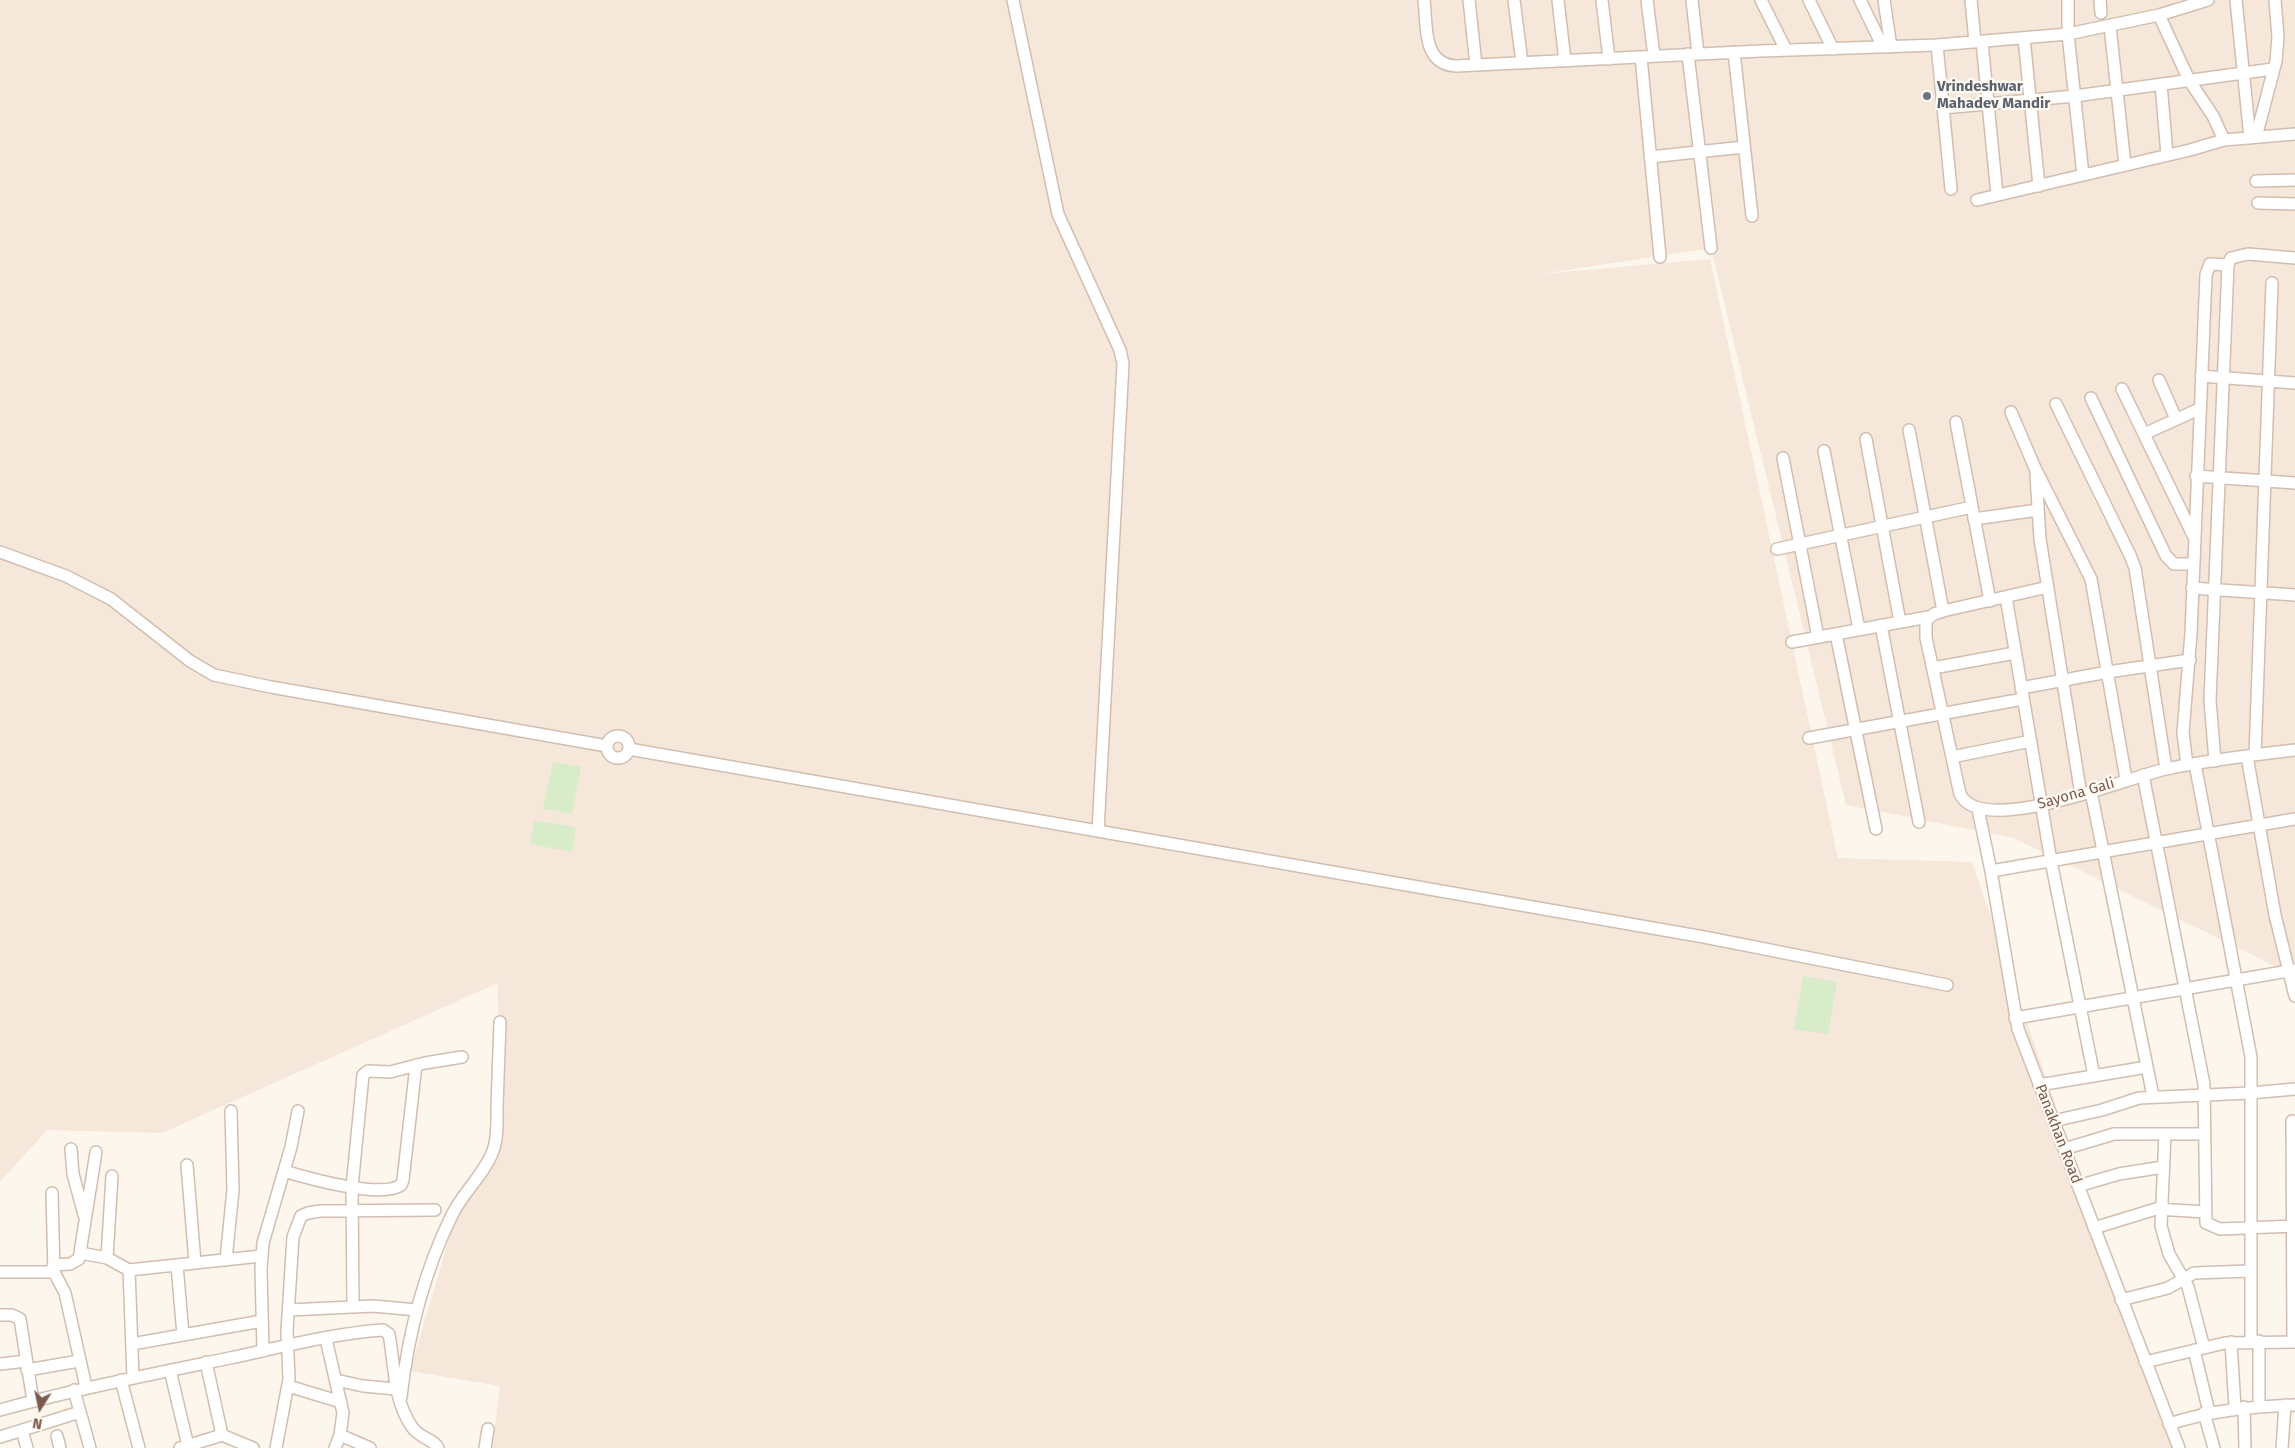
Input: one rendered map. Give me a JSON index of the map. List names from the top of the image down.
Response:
{
  "streets": {
    "street": ["Sayona Gali", "Panakhan Road"]
  },
  "crossings": [
    ["Sayona Gali", "Panakhan Road"]
  ],
  "places": ["Vrindeshwar Mahadev Mandir"],
  "north": "bottom"
}
